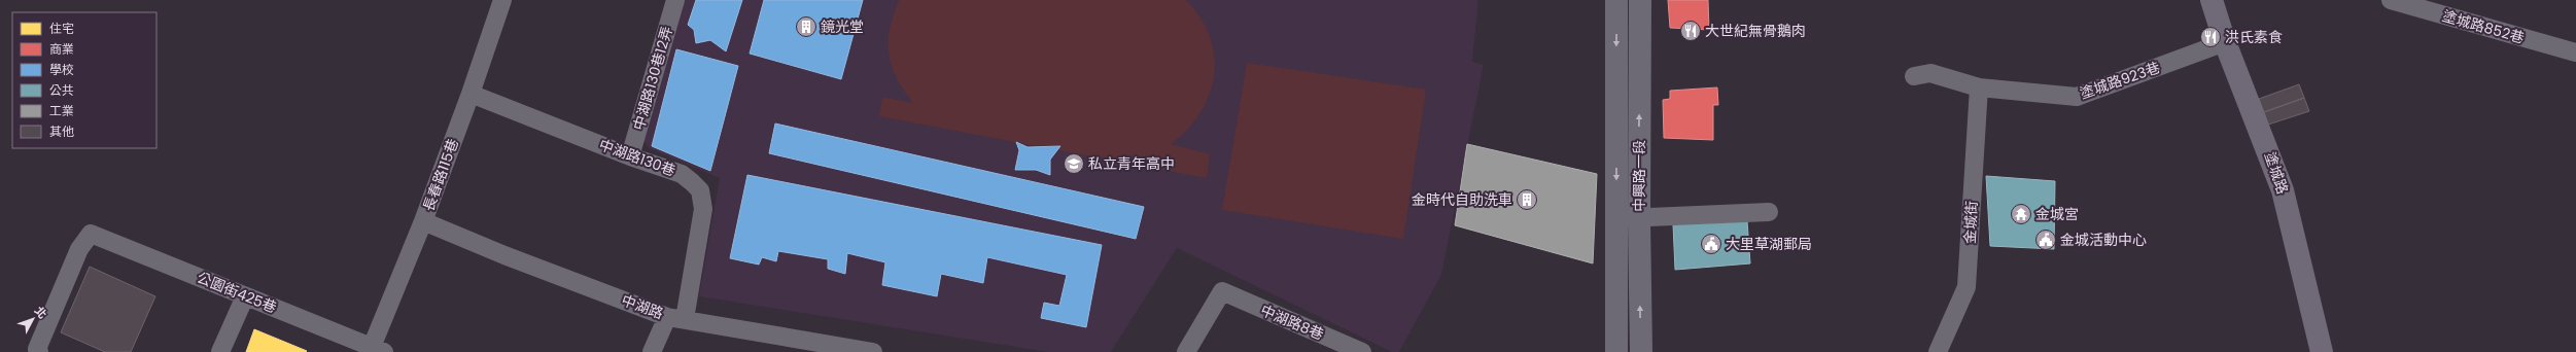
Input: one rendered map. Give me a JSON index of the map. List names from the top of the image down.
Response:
{
  "streets": {
    "main road": ["中興路一段"],
    "street": [
      "塗城路852巷",
      "中湖路130巷12弄",
      "塗城路923巷",
      "中湖路130巷",
      "塗城路",
      "長春路115巷",
      "金城街",
      "公園街425巷",
      "中湖路",
      "中湖路8巷"
    ]
  },
  "crossings": [
    ["中湖路130巷12弄", "中湖路130巷"],
    ["塗城路923巷", "塗城路"],
    ["塗城路923巷", "金城街"],
    ["中湖路130巷", "長春路115巷"],
    ["中湖路130巷", "中湖路"],
    ["長春路115巷", "公園街425巷"],
    ["長春路115巷", "中湖路"]
  ],
  "places": {
    "building": ["鏡光堂", "金時代自助洗車"],
    "restaurant": ["大世紀無骨鵝肉", "洪氏素食"],
    "school or university": ["私立青年高中"],
    "temple": ["金城宮"],
    "public building": ["金城活動中心", "大里草湖郵局"]
  },
  "legend": [
    "住宅",
    "商業",
    "學校",
    "公共",
    "工業",
    "其他"
  ],
  "north": "top right"
}
